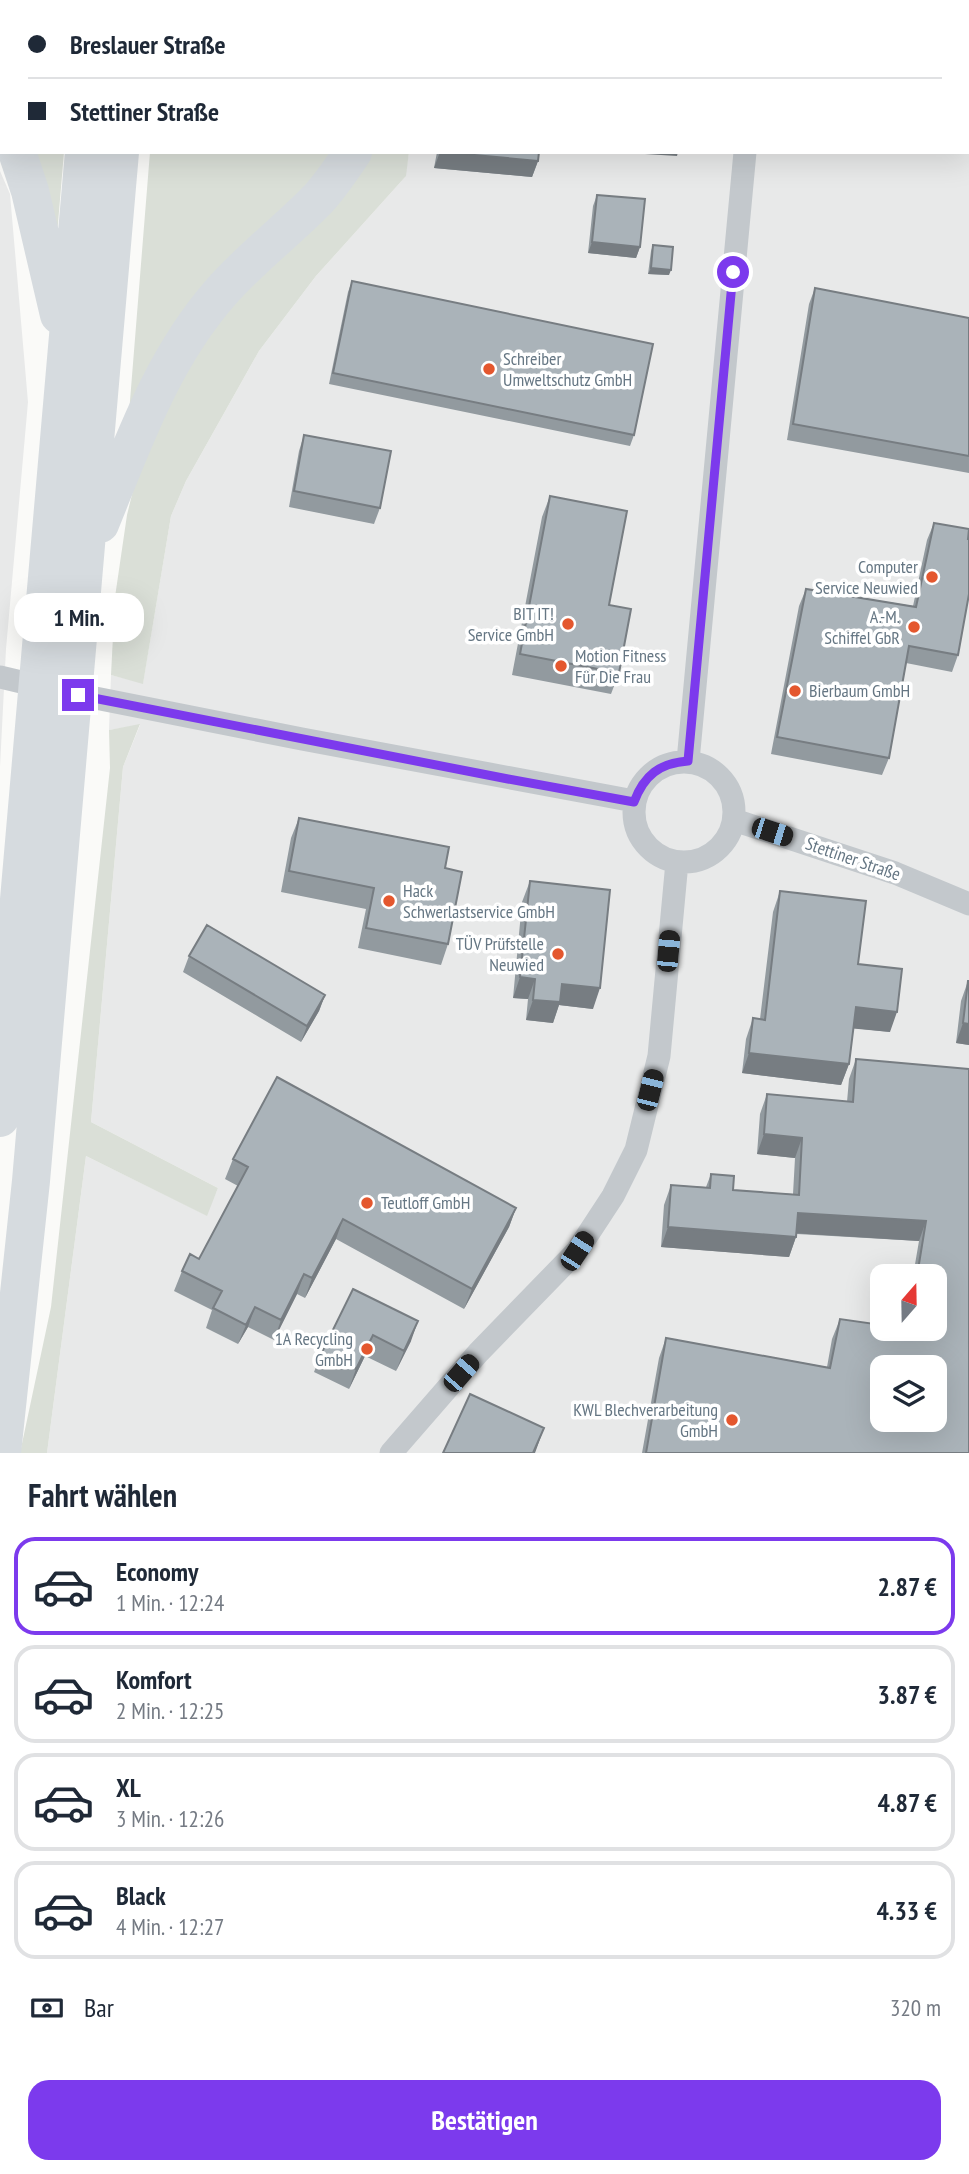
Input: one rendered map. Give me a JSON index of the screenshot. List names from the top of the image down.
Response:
{
  "streets": {
    "street": ["Stettiner Straße"]
  },
  "places": [
    "Schreiber Umweltschutz GmbH",
    "Computer Service Neuwied",
    "BIT IT! Service GmbH",
    "A.-M. Schiffel GbR",
    "Motion Fitness Für Die Frau",
    "Bierbaum GmbH",
    "Hack Schwerlastservice GmbH",
    "TÜV Prüfstelle Neuwied",
    "Teutloff GmbH",
    "1A Recycling GmbH",
    "KWL Blechverarbeitung GmbH"
  ],
  "north": "top",
  "page": {
    "banner": ["Breslauer Straße", "Stettiner Straße"],
    "bubble": "1 Min.",
    "heading": "Fahrt wählen",
    "list": [
      {
        "name": "Economy",
        "note": "1 Min. · 12:24",
        "value": "2.87 €"
      },
      {
        "name": "Komfort",
        "note": "2 Min. · 12:25",
        "value": "3.87 €"
      },
      {
        "name": "XL",
        "note": "3 Min. · 12:26",
        "value": "4.87 €"
      },
      {
        "name": "Black",
        "note": "4 Min. · 12:27",
        "value": "4.33 €"
      }
    ],
    "pay": ["Bar", "320 m"],
    "buttons": "Bestätigen"
  }
}
